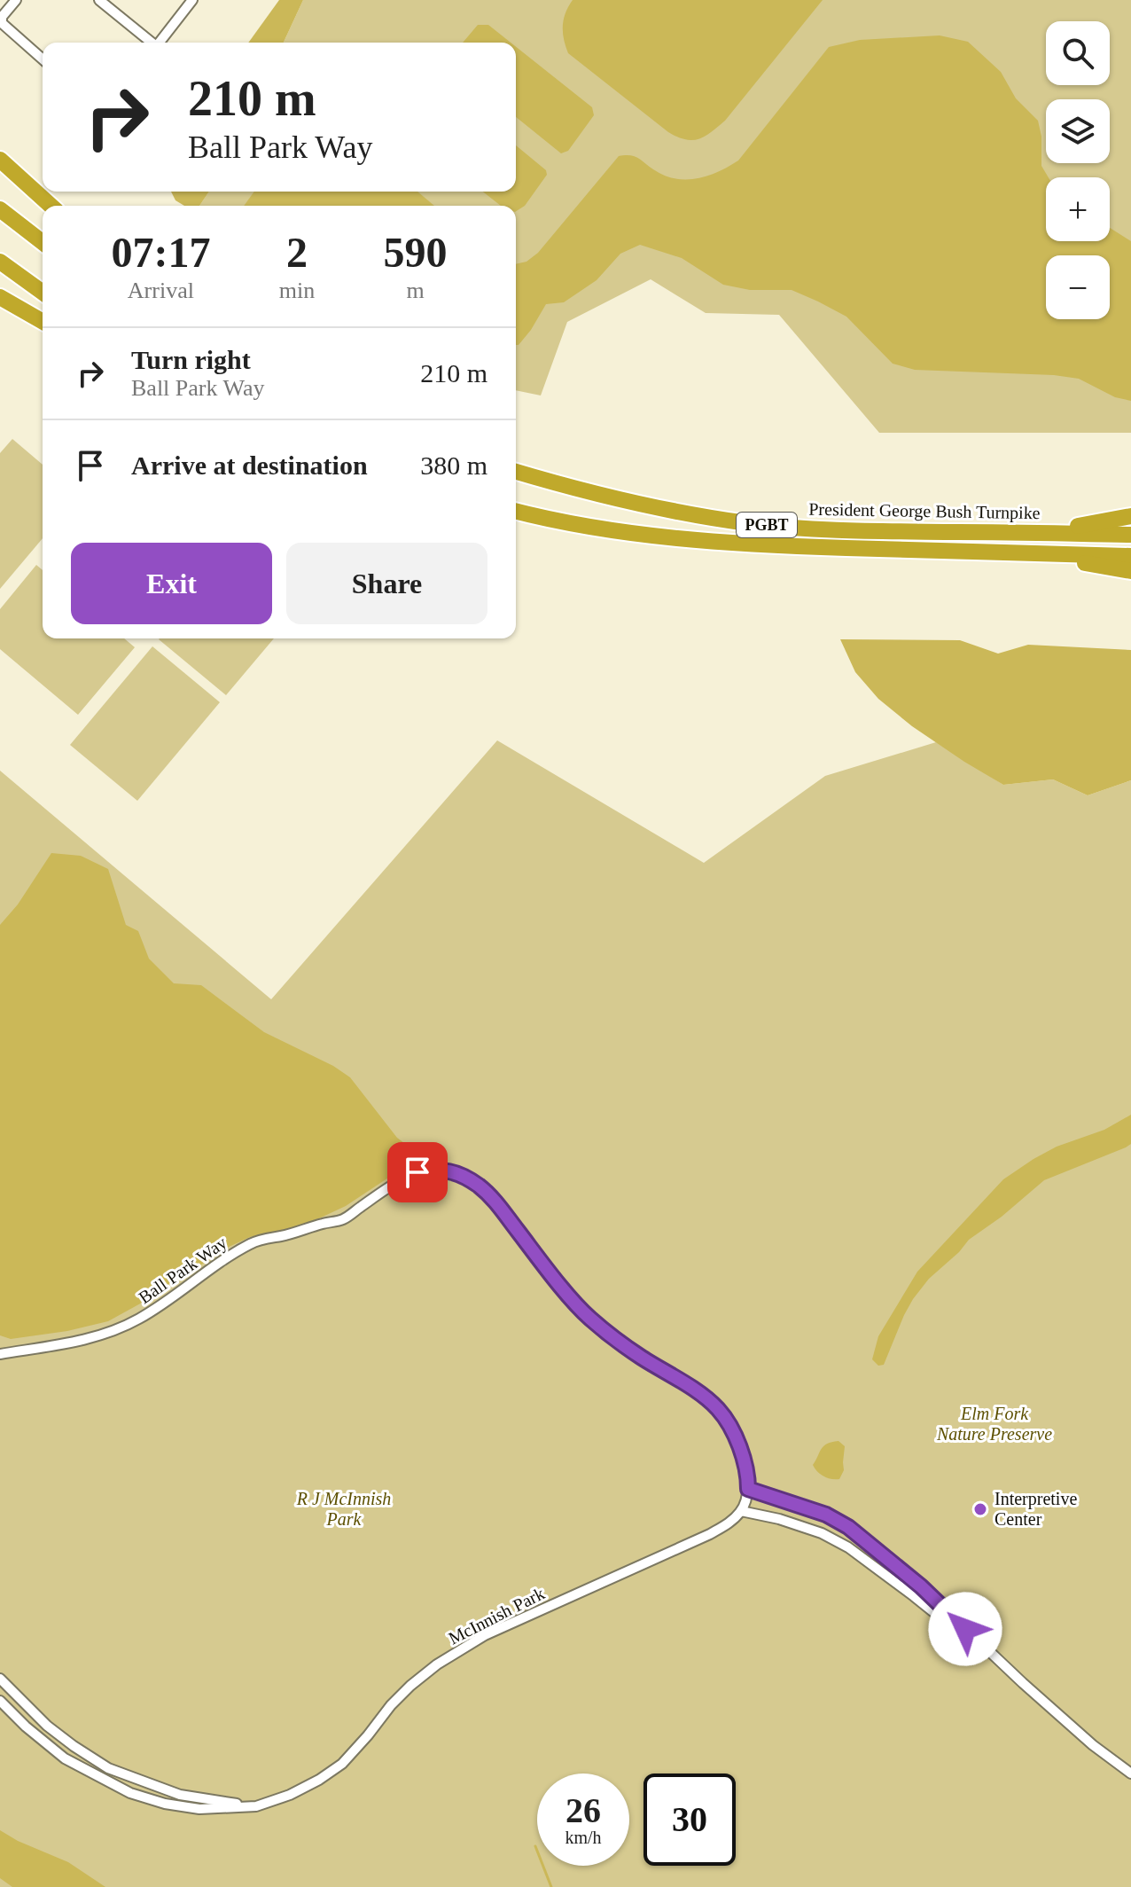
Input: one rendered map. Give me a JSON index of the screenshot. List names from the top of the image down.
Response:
{
  "streets": {
    "highway": ["President George Bush Turnpike", "PGBT"],
    "street": ["Ball Park Way", "McInnish Park"]
  },
  "crossings": [
    ["Ball Park Way", "McInnish Park"]
  ],
  "parks": ["Elm Fork Nature Preserve", "R J McInnish Park"],
  "places": ["Interpretive Center"],
  "page": {
    "map_buttons": ["+", "−"],
    "turn": ["210 m", "Ball Park Way"],
    "eta": [
      "07:17",
      "Arrival",
      "2",
      "min",
      "590",
      "m"
    ],
    "list": [
      {
        "name": "Turn right",
        "note": "Ball Park Way",
        "value": "210 m"
      },
      {
        "name": "Arrive at destination",
        "value": "380 m"
      }
    ],
    "buttons": ["Exit", "Share"],
    "speed": "26 km/h",
    "limit": "30"
  }
}
